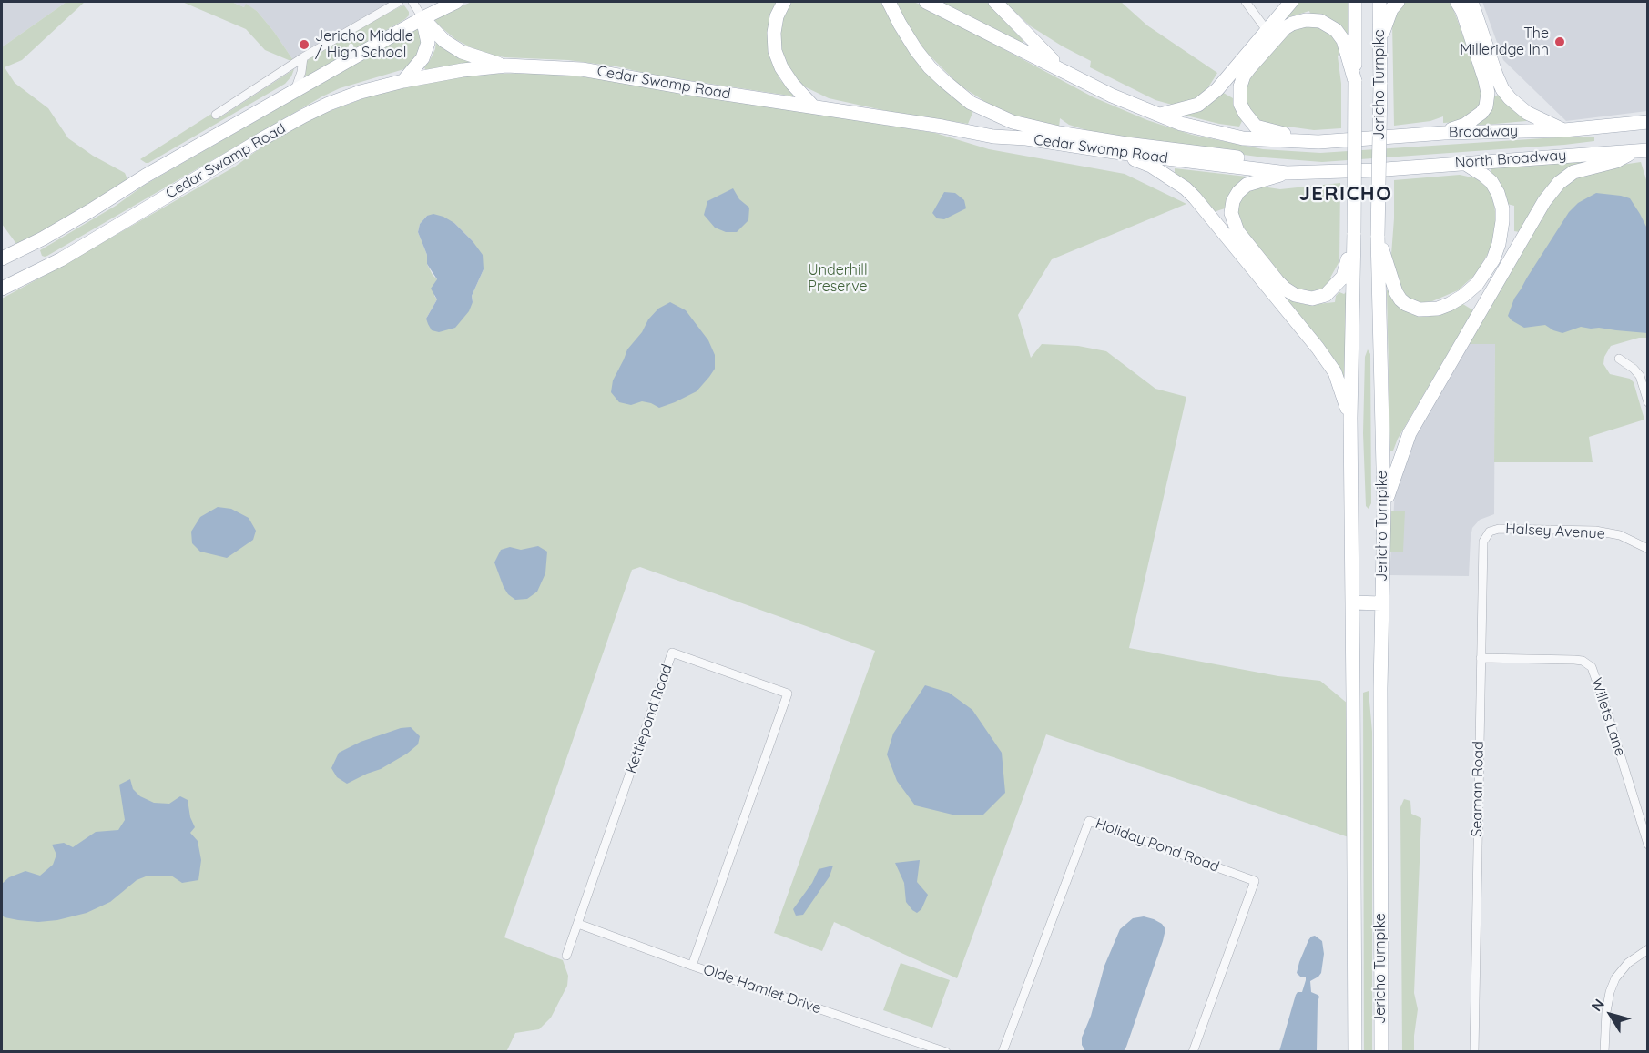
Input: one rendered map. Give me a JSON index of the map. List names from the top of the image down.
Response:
{
  "streets": {
    "main road": [
      "Cedar Swamp Road",
      "Jericho Turnpike",
      "Broadway",
      "North Broadway"
    ],
    "street": [
      "Halsey Avenue",
      "Willets Lane",
      "Kettlepond Road",
      "Seaman Road",
      "Holiday Pond Road",
      "Olde Hamlet Drive"
    ]
  },
  "crossings": [
    ["Cedar Swamp Road", "North Broadway"],
    ["Halsey Avenue", "Seaman Road"],
    ["Willets Lane", "Seaman Road"],
    ["Kettlepond Road", "Olde Hamlet Drive"]
  ],
  "districts": ["JERICHO"],
  "parks": ["Underhill Preserve"],
  "places": ["The Milleridge Inn", "Jericho Middle / High School"],
  "north": "top left"
}
